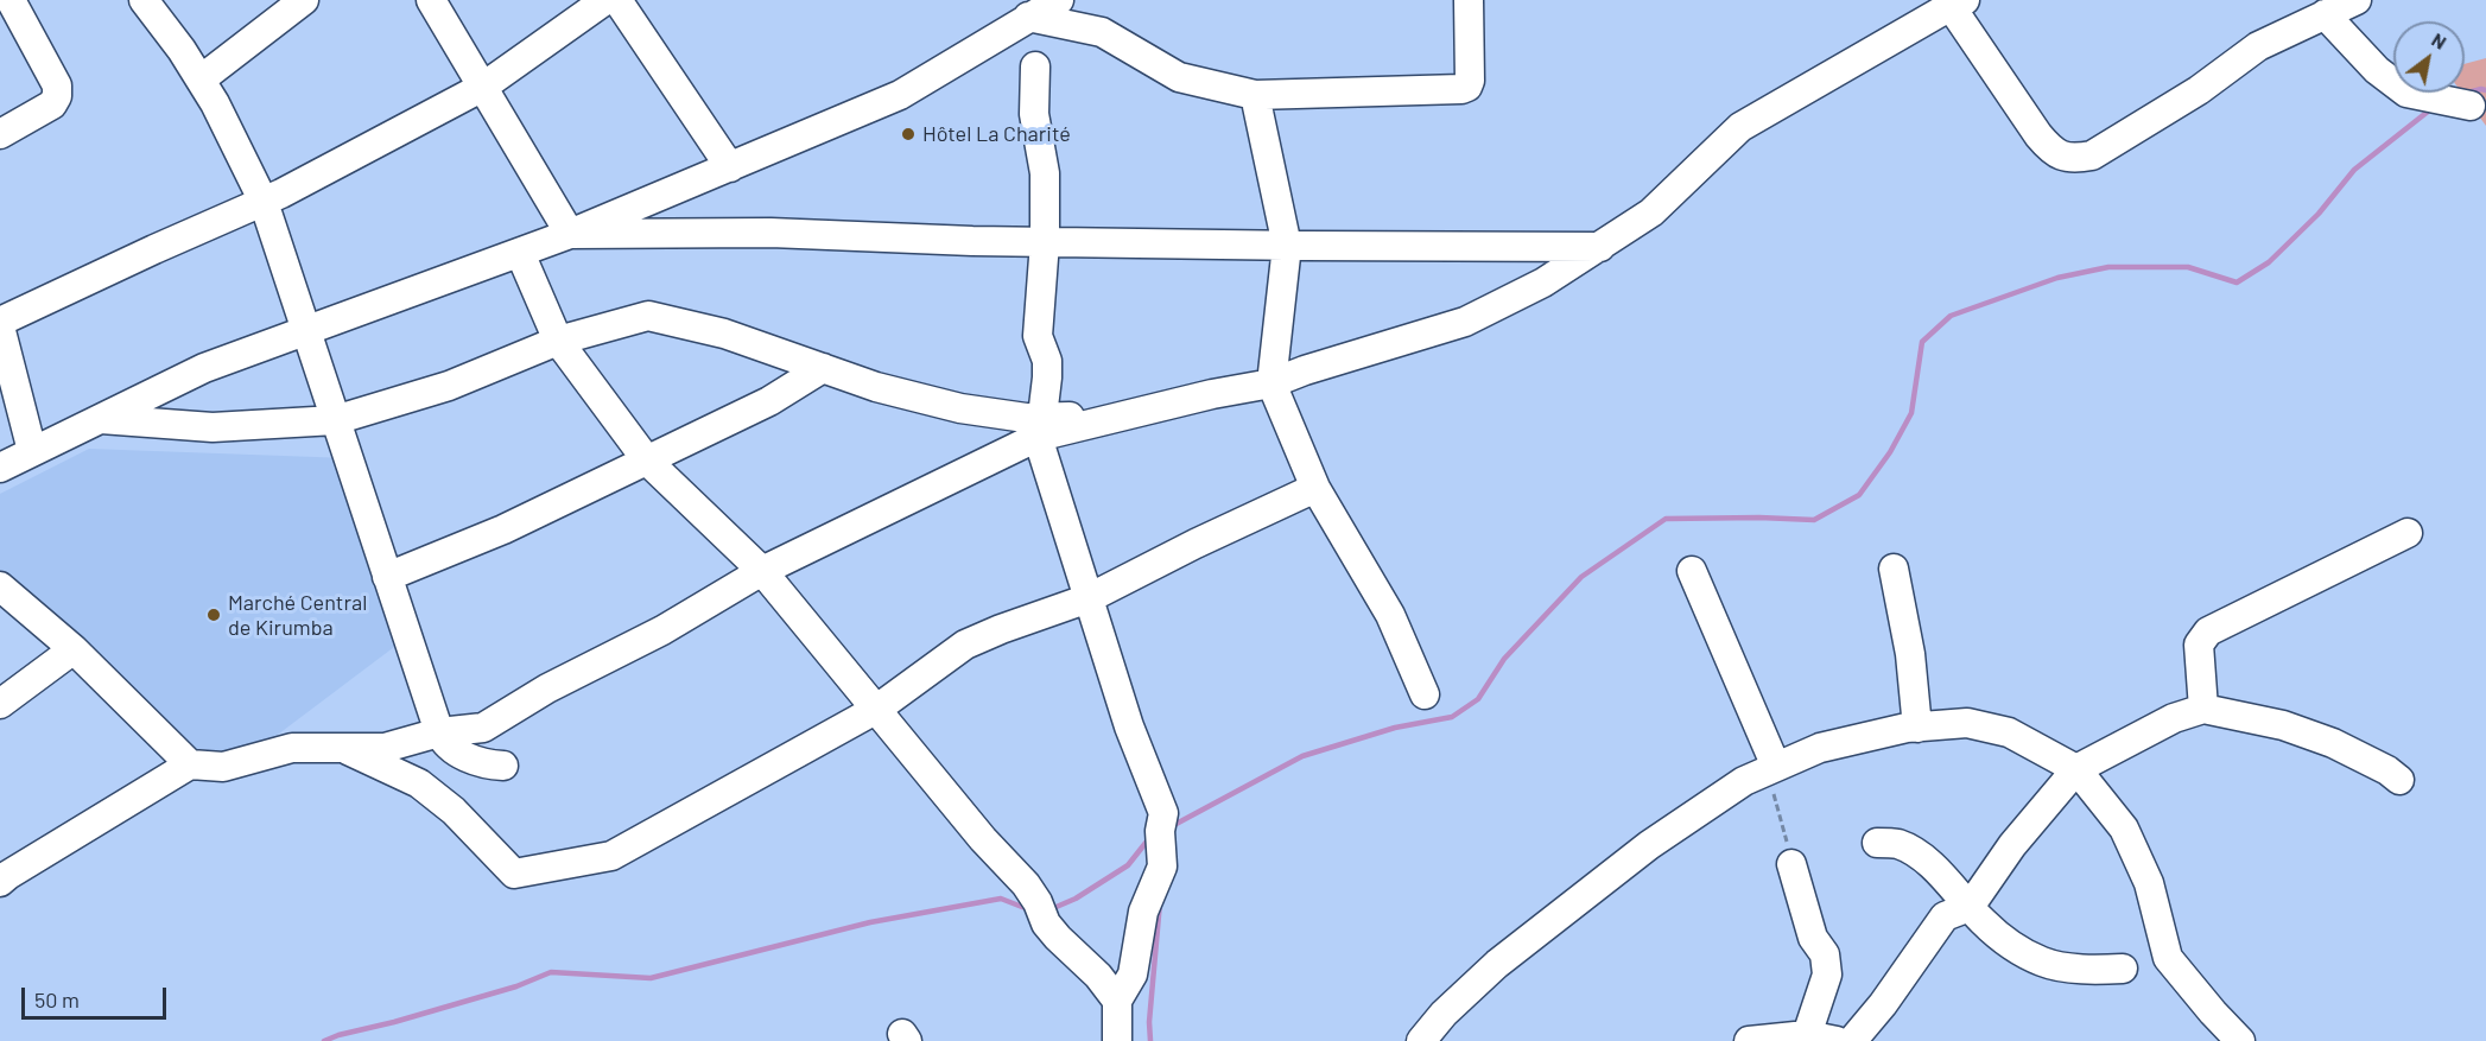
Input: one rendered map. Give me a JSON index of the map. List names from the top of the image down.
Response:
{
  "places": ["Hôtel La Charité", "Marché Central de Kirumba"],
  "scale_bar": "50 m",
  "north": "top right"
}
